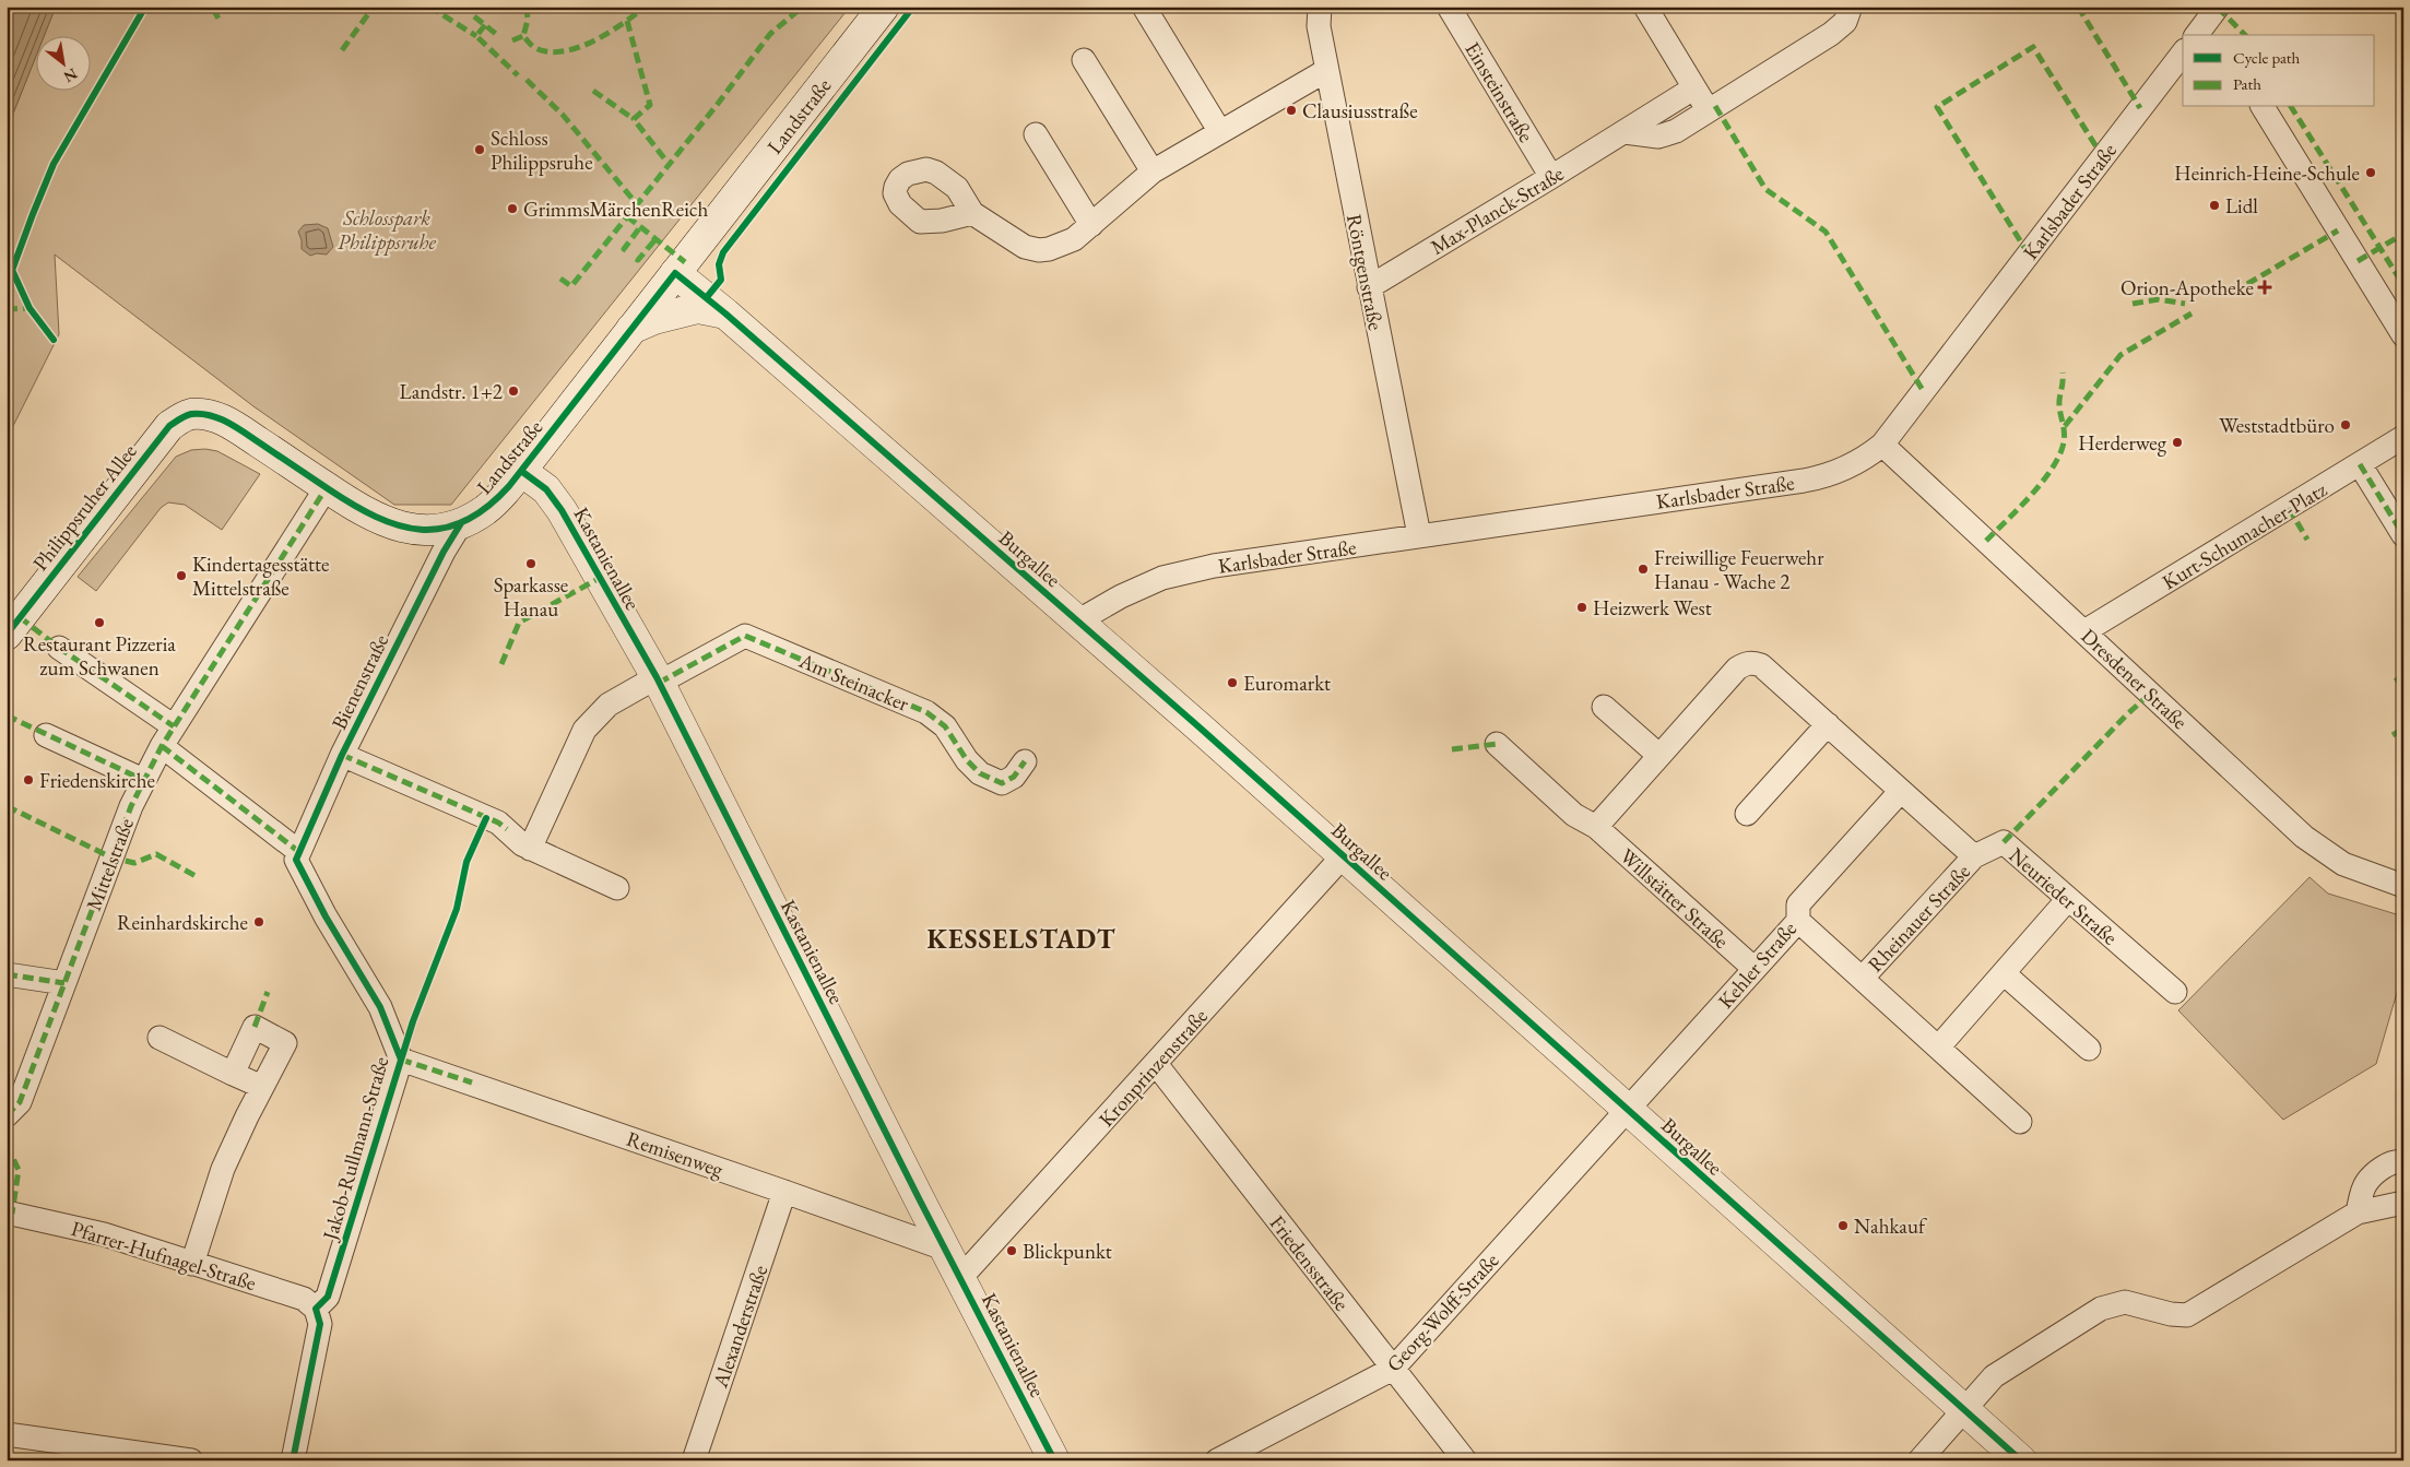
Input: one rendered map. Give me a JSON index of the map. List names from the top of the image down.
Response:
{
  "streets": {
    "street": [
      "Einsteinstraße",
      "Landstraße",
      "Karlsbader Straße",
      "Max-Planck-Straße",
      "Röntgenstraße",
      "Philippsruher Allee",
      "Kurt-Schumacher-Platz",
      "Kastanienallee",
      "Burgallee",
      "Dresdener Straße",
      "Bienenstraße",
      "Am Steinacker",
      "Mittelstraße",
      "Neurieder Straße",
      "Willstätter Straße",
      "Rheinauer Straße",
      "Kehler Straße",
      "Kronprinzenstraße",
      "Jakob-Rullmann-Straße",
      "Remisenweg",
      "Pfarrer-Hufnagel-Straße",
      "Friedensstraße",
      "Georg-Wolff-Straße",
      "Alexanderstraße"
    ]
  },
  "crossings": [
    ["Einsteinstraße", "Max-Planck-Straße"],
    ["Landstraße", "Philippsruher Allee"],
    ["Landstraße", "Kastanienallee"],
    ["Landstraße", "Burgallee"],
    ["Landstraße", "Bienenstraße"],
    ["Landstraße", "Mittelstraße"],
    ["Karlsbader Straße", "Röntgenstraße"],
    ["Karlsbader Straße", "Burgallee"],
    ["Karlsbader Straße", "Dresdener Straße"],
    ["Max-Planck-Straße", "Röntgenstraße"],
    ["Kurt-Schumacher-Platz", "Dresdener Straße"],
    ["Kastanienallee", "Am Steinacker"],
    ["Kastanienallee", "Kronprinzenstraße"],
    ["Kastanienallee", "Remisenweg"],
    ["Burgallee", "Kehler Straße"],
    ["Burgallee", "Kronprinzenstraße"],
    ["Burgallee", "Georg-Wolff-Straße"],
    ["Bienenstraße", "Jakob-Rullmann-Straße"],
    ["Neurieder Straße", "Rheinauer Straße"],
    ["Neurieder Straße", "Kehler Straße"],
    ["Willstätter Straße", "Kehler Straße"],
    ["Rheinauer Straße", "Kehler Straße"],
    ["Kehler Straße", "Georg-Wolff-Straße"],
    ["Kronprinzenstraße", "Friedensstraße"],
    ["Jakob-Rullmann-Straße", "Remisenweg"],
    ["Jakob-Rullmann-Straße", "Pfarrer-Hufnagel-Straße"],
    ["Remisenweg", "Alexanderstraße"],
    ["Friedensstraße", "Georg-Wolff-Straße"]
  ],
  "districts": ["KESSELSTADT"],
  "parks": ["Schlosspark Philippsruhe"],
  "places": {
    "other": [
      "Clausiusstraße",
      "Schloss Philippsruhe",
      "Heinrich-Heine-Schule",
      "Lidl",
      "GrimmsMärchenReich",
      "Landstr. 1+2",
      "Weststadtbüro",
      "Herderweg",
      "Sparkasse Hanau",
      "Freiwillige Feuerwehr Hanau - Wache 2",
      "Kindertagesstätte Mittelstraße",
      "Heizwerk West",
      "Restaurant Pizzeria zum Schwanen",
      "Euromarkt",
      "Friedenskirche",
      "Reinhardskirche",
      "Nahkauf",
      "Blickpunkt"
    ],
    "health": ["Orion-Apotheke"]
  },
  "legend": ["Cycle path", "Path"],
  "north": "bottom right"
}
